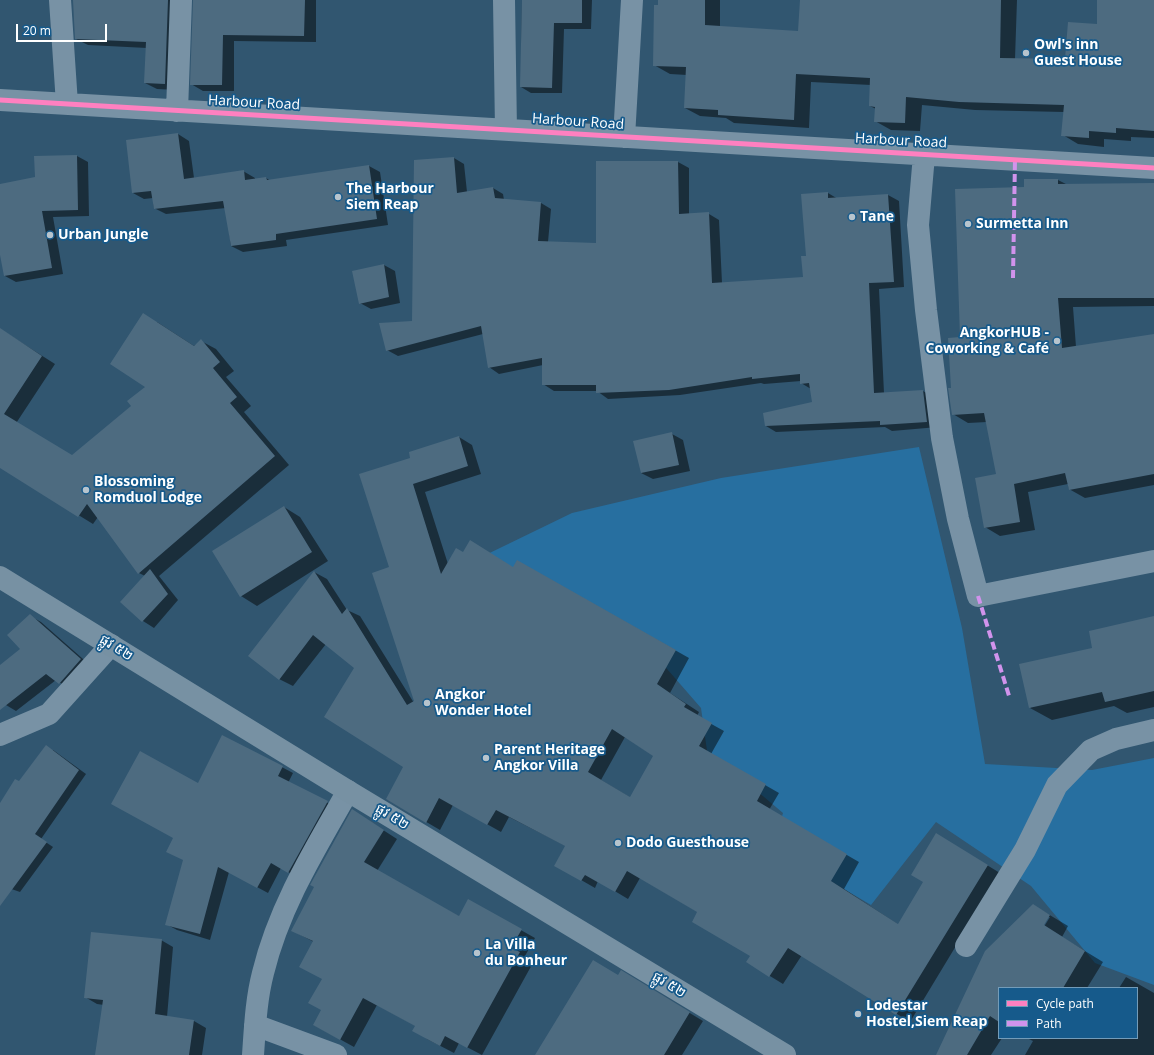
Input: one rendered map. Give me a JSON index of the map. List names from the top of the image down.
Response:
{
  "streets": {
    "main road": ["ផ្លូវ ៥២"],
    "street": ["Harbour Road"]
  },
  "places": [
    "Owl's inn Guest House",
    "The Harbour Siem Reap",
    "Tane",
    "Surmetta Inn",
    "Urban Jungle",
    "AngkorHUB - Coworking & Café",
    "Blossoming Romduol Lodge",
    "Angkor Wonder Hotel",
    "Parent Heritage Angkor Villa",
    "Dodo Guesthouse",
    "La Villa du Bonheur",
    "Lodestar Hostel,Siem Reap"
  ],
  "legend": ["Cycle path", "Path"],
  "scale_bar": "20 m"
}
